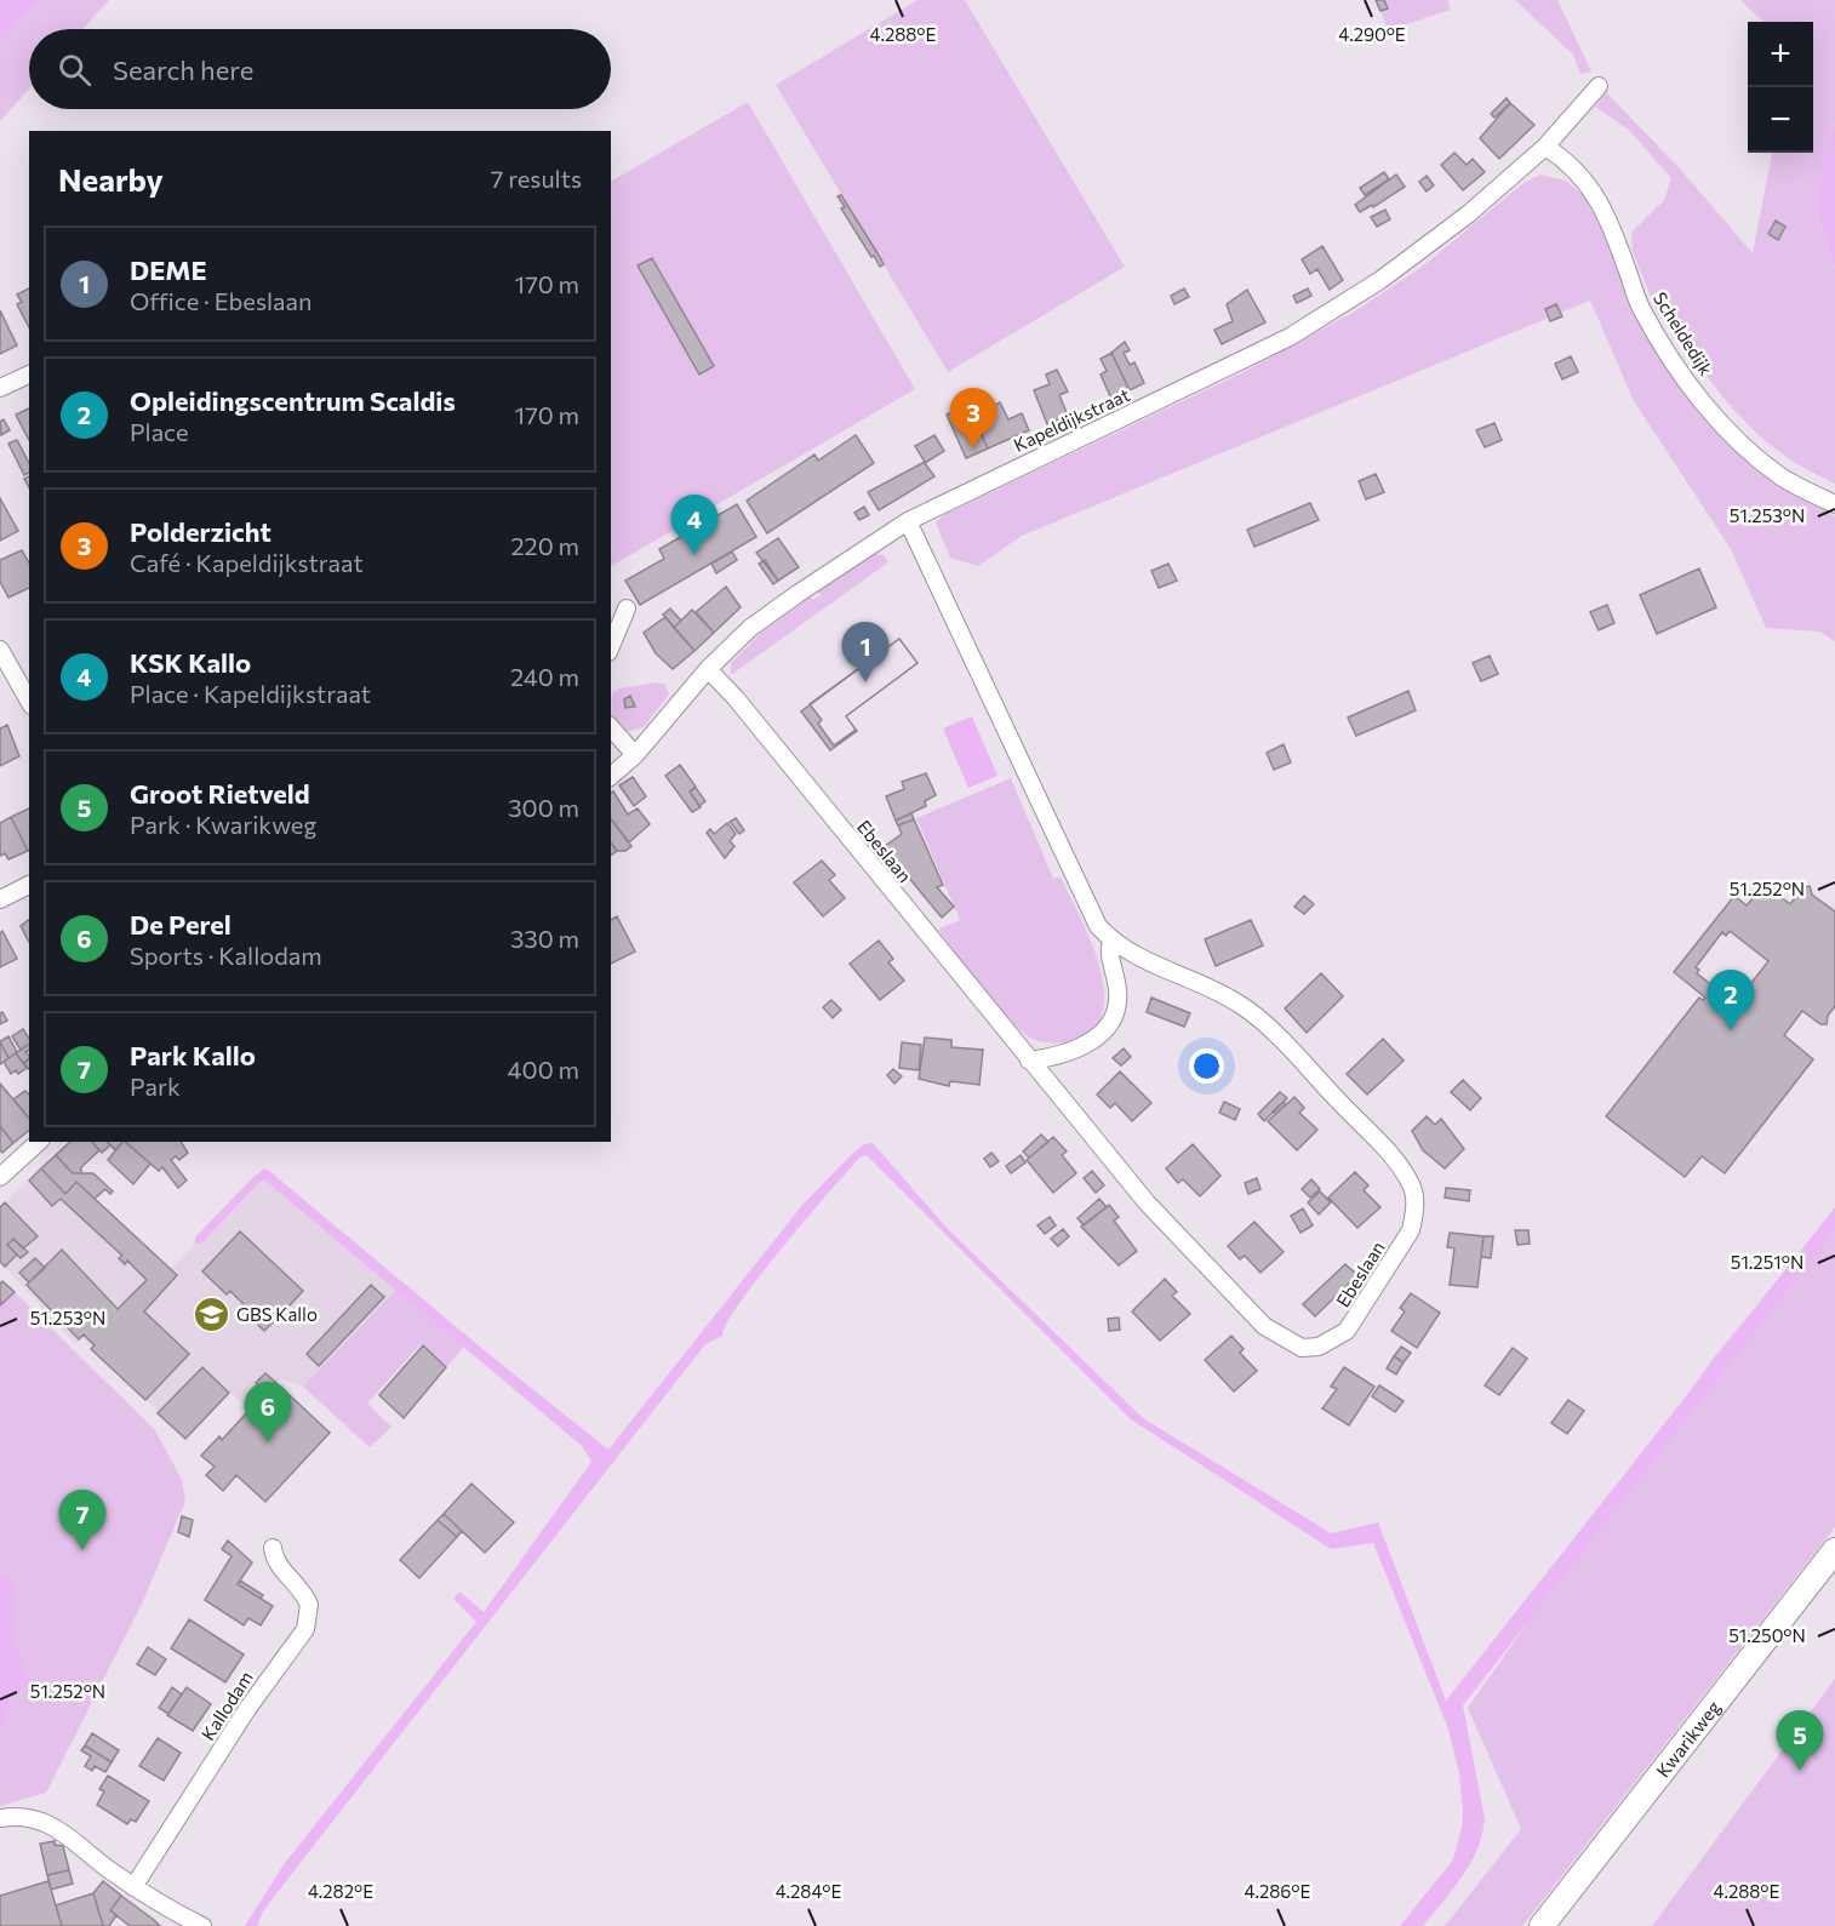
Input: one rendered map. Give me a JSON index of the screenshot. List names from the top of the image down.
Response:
{
  "streets": {
    "street": [
      "Scheldedijk",
      "Kapeldijkstraat",
      "Ebeslaan",
      "Kallodam",
      "Kwarikweg"
    ]
  },
  "crossings": [
    ["Scheldedijk", "Kapeldijkstraat"],
    ["Kapeldijkstraat", "Ebeslaan"]
  ],
  "places": {
    "school or university": ["GBS Kallo"]
  },
  "page": {
    "map_buttons": ["+", "−"],
    "search": "Search here",
    "heading": ["Nearby", "7 results"],
    "list": [
      {
        "mark": "1",
        "name": "DEME",
        "note": "Office · Ebeslaan",
        "value": "170 m"
      },
      {
        "mark": "2",
        "name": "Opleidingscentrum Scaldis",
        "note": "Place",
        "value": "170 m"
      },
      {
        "mark": "3",
        "name": "Polderzicht",
        "note": "Café · Kapeldijkstraat",
        "value": "220 m"
      },
      {
        "mark": "4",
        "name": "KSK Kallo",
        "note": "Place · Kapeldijkstraat",
        "value": "240 m"
      },
      {
        "mark": "5",
        "name": "Groot Rietveld",
        "note": "Park · Kwarikweg",
        "value": "300 m"
      },
      {
        "mark": "6",
        "name": "De Perel",
        "note": "Sports · Kallodam",
        "value": "330 m"
      },
      {
        "mark": "7",
        "name": "Park Kallo",
        "note": "Park",
        "value": "400 m"
      }
    ],
    "pins": [
      "3",
      "4",
      "1",
      "2",
      "6",
      "7",
      "5"
    ]
  },
  "coordinates": [
    "4.288°E",
    "4.290°E",
    "51.253°N",
    "51.252°N",
    "51.251°N",
    "51.250°N",
    "4.282°E",
    "4.284°E",
    "4.286°E"
  ]
}
